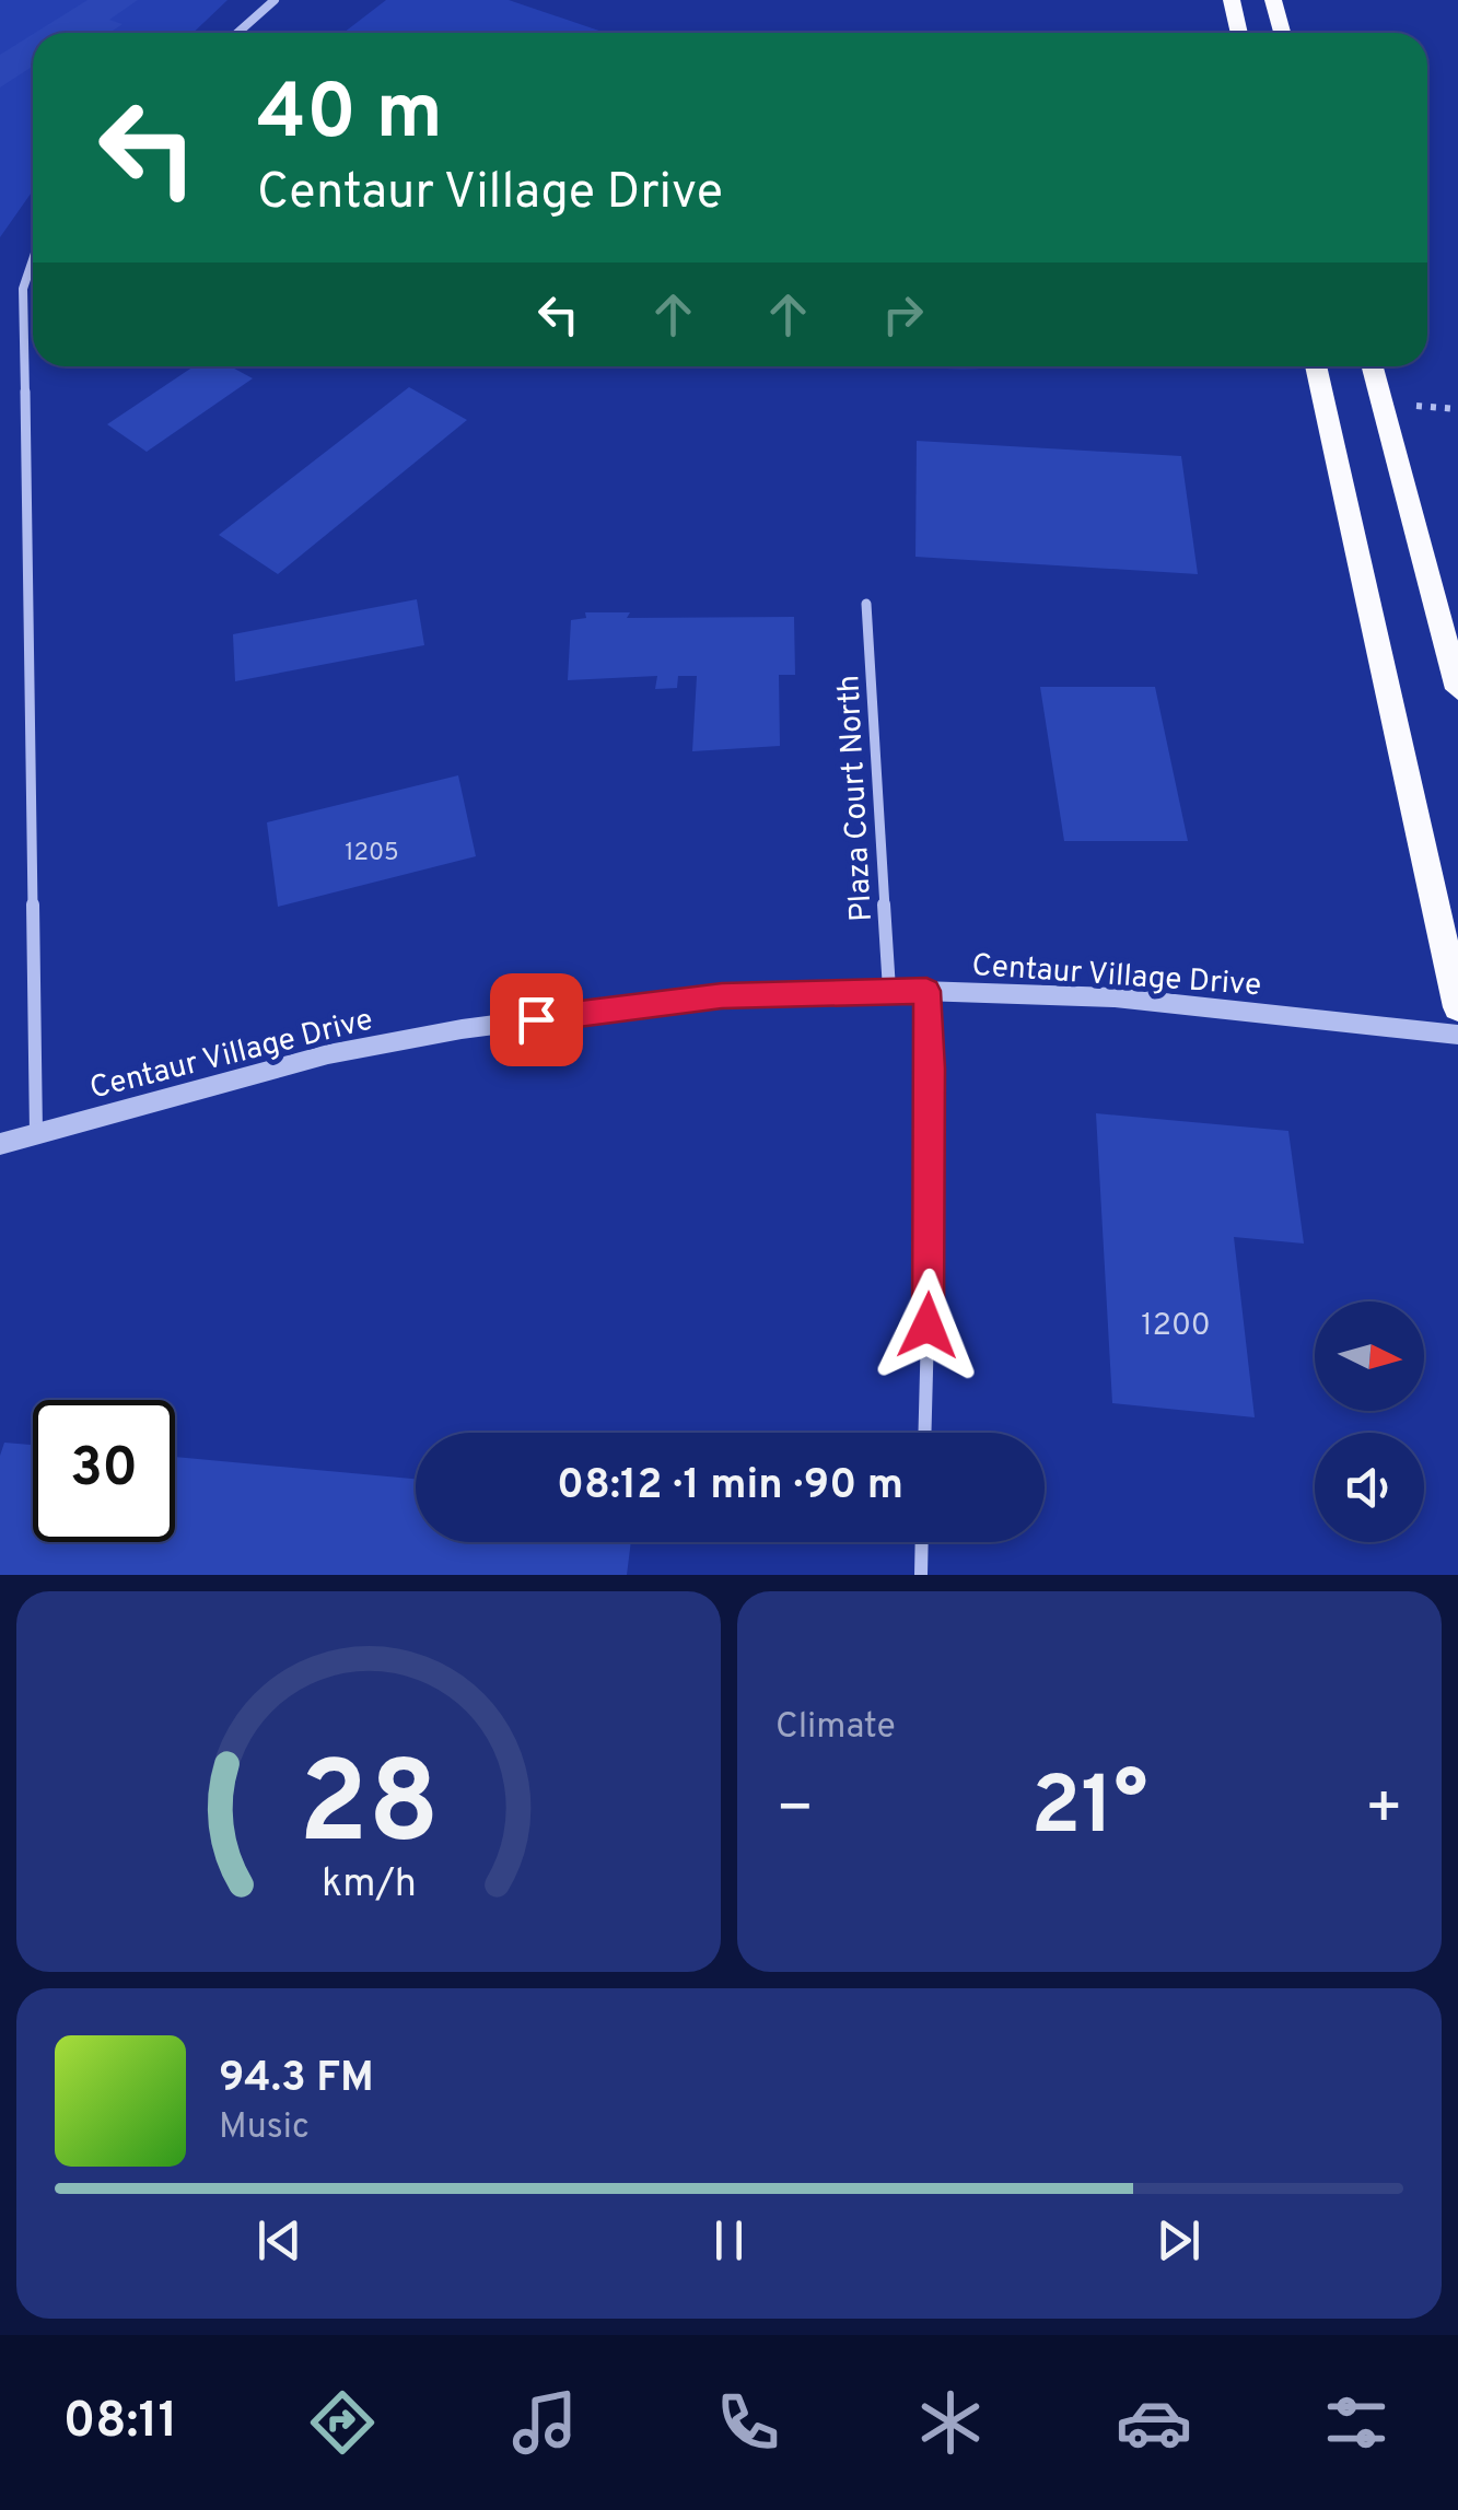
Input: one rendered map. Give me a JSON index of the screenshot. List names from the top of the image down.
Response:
{
  "streets": {
    "street": ["Plaza Court North", "Centaur Village Drive"]
  },
  "crossings": [
    ["Plaza Court North", "Centaur Village Drive"]
  ],
  "house_numbers": ["1205", "1200"],
  "north": "right",
  "page": {
    "turn": ["40 m", "Centaur Village Drive"],
    "limit": "30",
    "trip": "08:12 · 1 min · 90 m",
    "tile": "Climate",
    "heat": ["−", "21°", "+"],
    "song": ["94.3 FM", "Music"],
    "tabs": "08:11",
    "gauge": ["28", "km/h"]
  }
}
